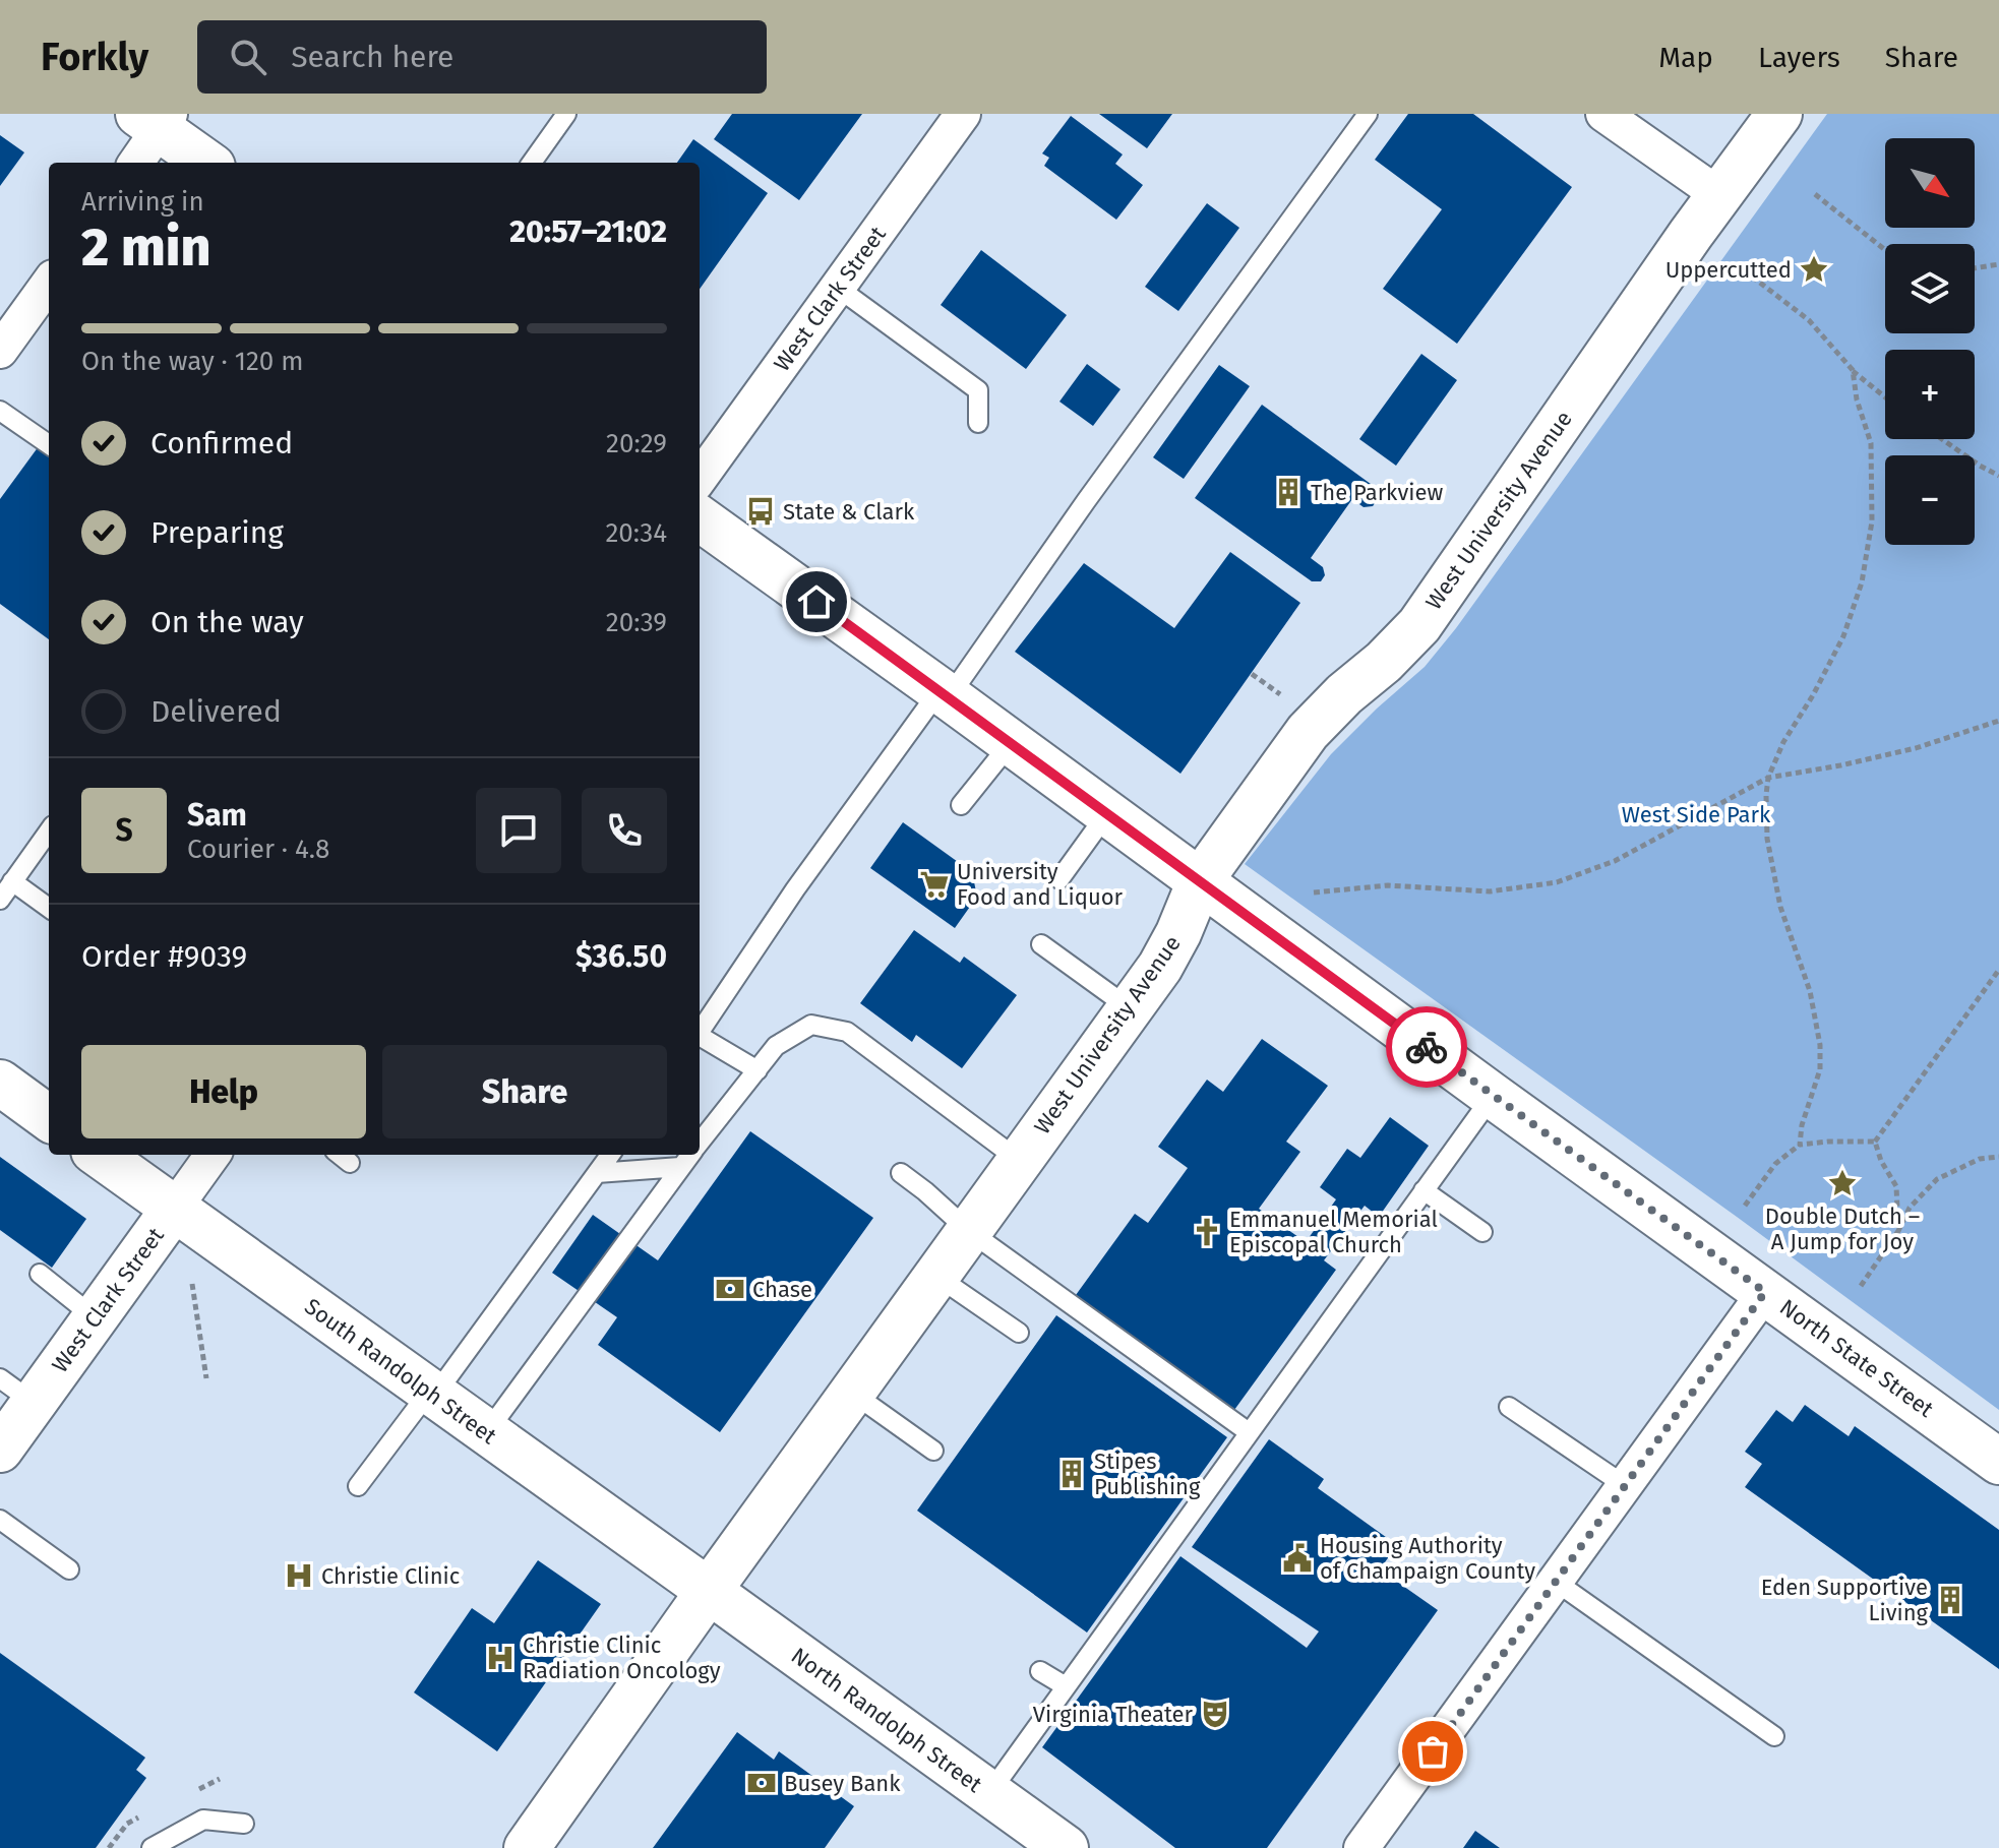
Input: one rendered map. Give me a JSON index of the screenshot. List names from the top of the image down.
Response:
{
  "streets": {
    "main road": [
      "West Clark Street",
      "West University Avenue",
      "North State Street",
      "South Randolph Street",
      "North Randolph Street"
    ]
  },
  "crossings": [
    ["West Clark Street", "South Randolph Street"],
    ["West University Avenue", "North State Street"],
    ["West University Avenue", "South Randolph Street"],
    ["West University Avenue", "North Randolph Street"],
    ["South Randolph Street", "North Randolph Street"]
  ],
  "parks": ["West Side Park"],
  "places": {
    "place": ["Uppercutted", "Double Dutch – A Jump for Joy"],
    "building": ["The Parkview", "Stipes Publishing", "Eden Supportive Living"],
    "bus stop": ["State & Clark"],
    "supermarket": ["University Food and Liquor"],
    "church": ["Emmanuel Memorial Episcopal Church"],
    "bank": ["Chase", "Busey Bank"],
    "public building": ["Housing Authority of Champaign County"],
    "hospital": ["Christie Clinic", "Christie Clinic Radiation Oncology"],
    "theatre": ["Virginia Theater"]
  },
  "north": "bottom right",
  "page": {
    "header": "Forkly",
    "search": "Search here",
    "nav": ["Map", "Layers", "Share"],
    "map_buttons": ["+", "−"],
    "heading": ["2 min", "Arriving in", "20:57–21:02"],
    "panel": [
      "Sam",
      "Courier · 4.8",
      "Order #9039",
      "$36.50"
    ],
    "bar": "On the way · 120 m",
    "list": [
      ["Confirmed", "20:29"],
      ["Preparing", "20:34"],
      ["On the way", "20:39"],
      "Delivered"
    ],
    "round": "S",
    "buttons": ["Help", "Share"]
  }
}
